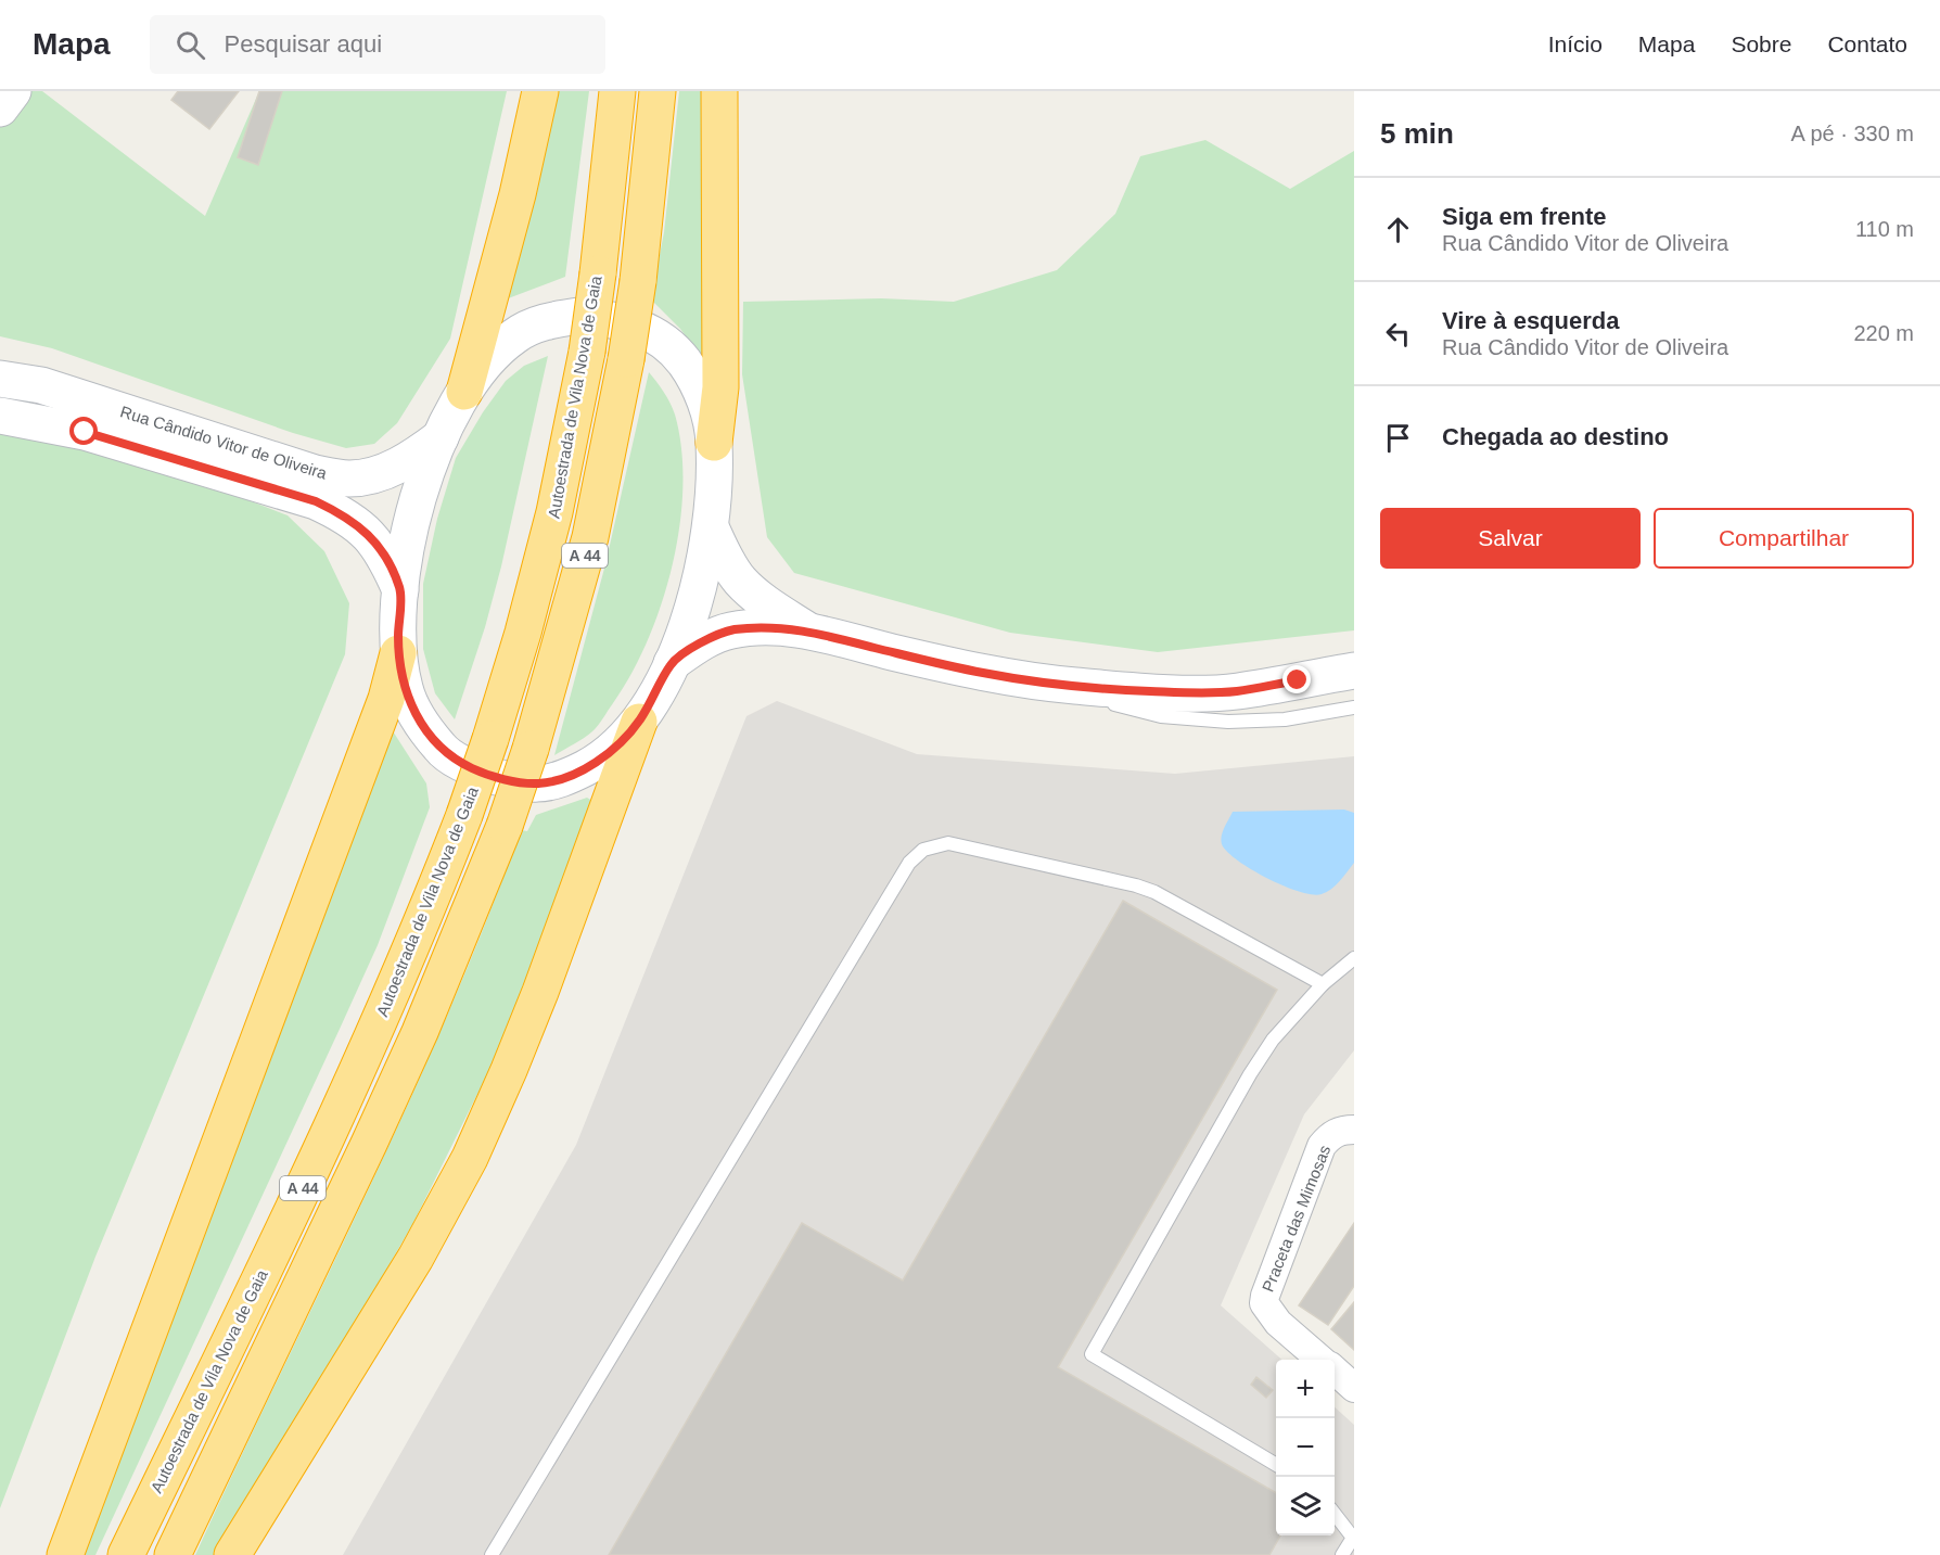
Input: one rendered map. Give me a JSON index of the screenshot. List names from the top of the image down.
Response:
{
  "streets": {
    "highway": ["Autoestrada de Vila Nova de Gaia", "A 44"],
    "main road": ["Rua Cândido Vitor de Oliveira"],
    "street": ["Praceta das Mimosas"]
  },
  "page": {
    "header": "Mapa",
    "search": "Pesquisar aqui",
    "nav": [
      "Início",
      "Mapa",
      "Sobre",
      "Contato"
    ],
    "heading": ["5 min", "A pé · 330 m"],
    "list": [
      ["Siga em frente", "Rua Cândido Vitor de Oliveira", "110 m"],
      ["Vire à esquerda", "Rua Cândido Vitor de Oliveira", "220 m"],
      "Chegada ao destino"
    ],
    "buttons": ["Salvar", "Compartilhar"],
    "map_buttons": ["+", "−"]
  }
}
